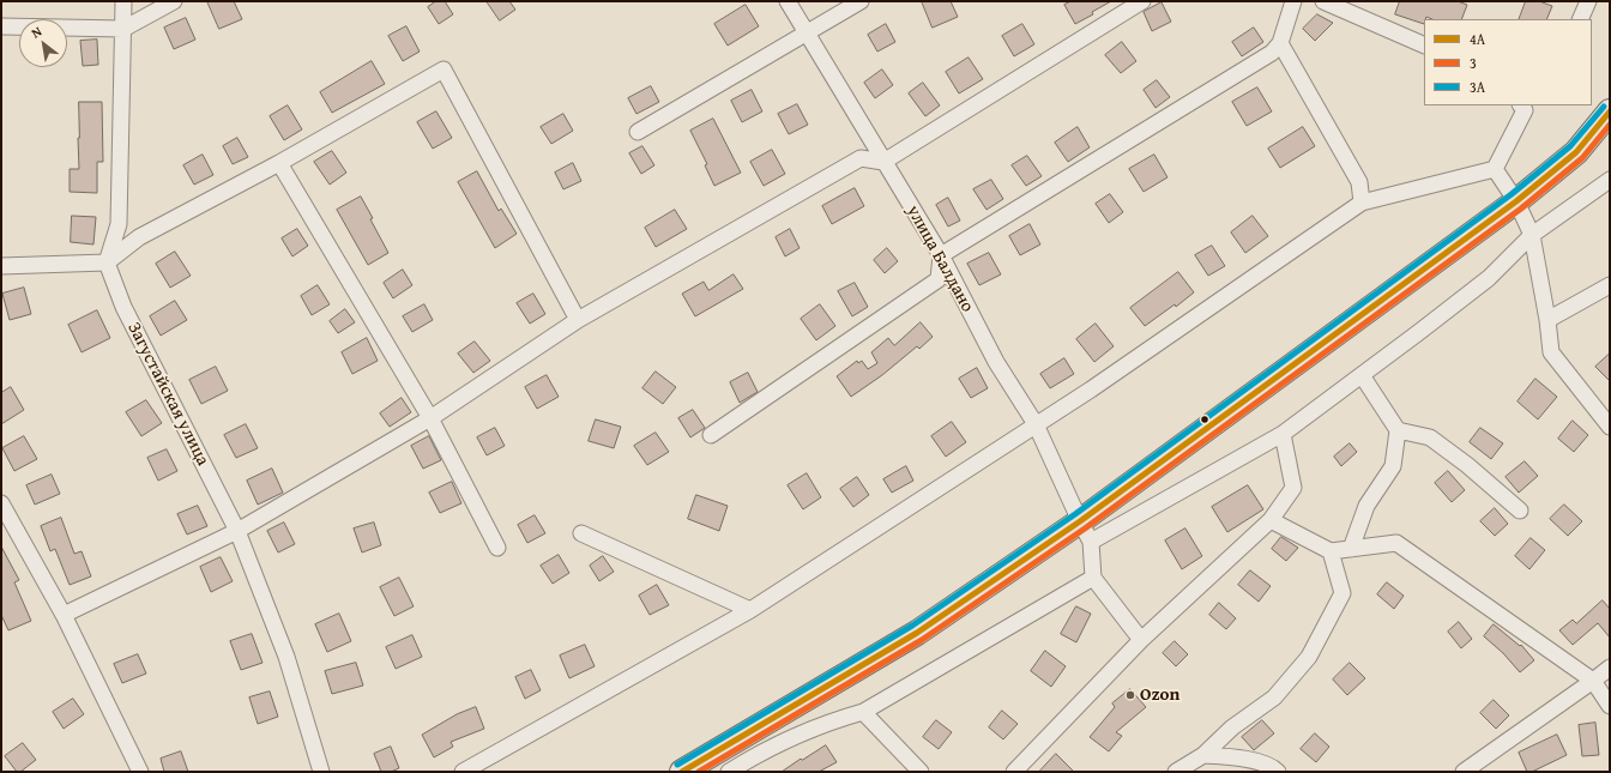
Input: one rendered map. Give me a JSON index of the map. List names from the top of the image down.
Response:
{
  "streets": {
    "street": ["улица Балдано", "Загустайская улица"]
  },
  "places": ["Ozon"],
  "lines": ["transit line 3А", "transit line 4А", "transit line 3"],
  "legend": ["4А", "3", "3А"],
  "north": "top left"
}
